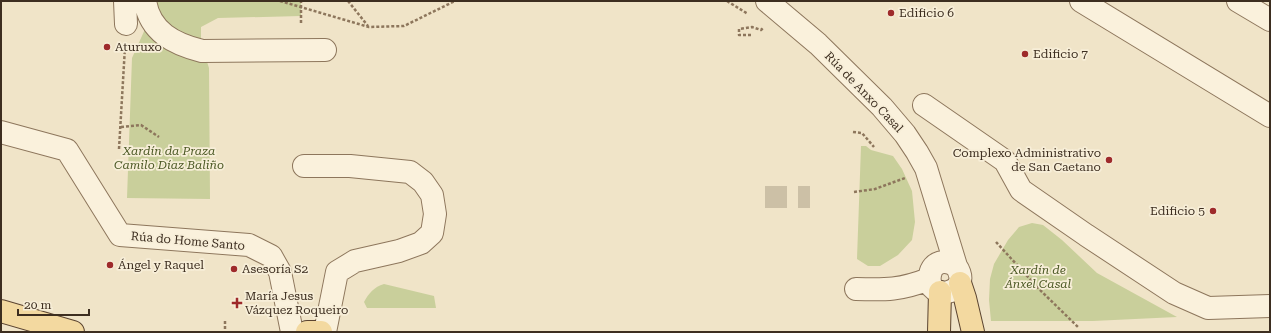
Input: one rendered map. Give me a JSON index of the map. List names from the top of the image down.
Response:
{
  "streets": {
    "street": ["Rúa de Anxo Casal", "Rúa do Home Santo"]
  },
  "parks": ["Xardín da Praza Camilo Díaz Baliño", "Xardín de Ánxel Casal"],
  "places": {
    "other": [
      "Edificio 6",
      "Aturuxo",
      "Edificio 7",
      "Complexo Administrativo de San Caetano",
      "Edificio 5",
      "Ángel y Raquel",
      "Asesoría S2"
    ],
    "health": ["María Jesus Vázquez Roqueiro"]
  },
  "scale_bar": "20 m"
}
